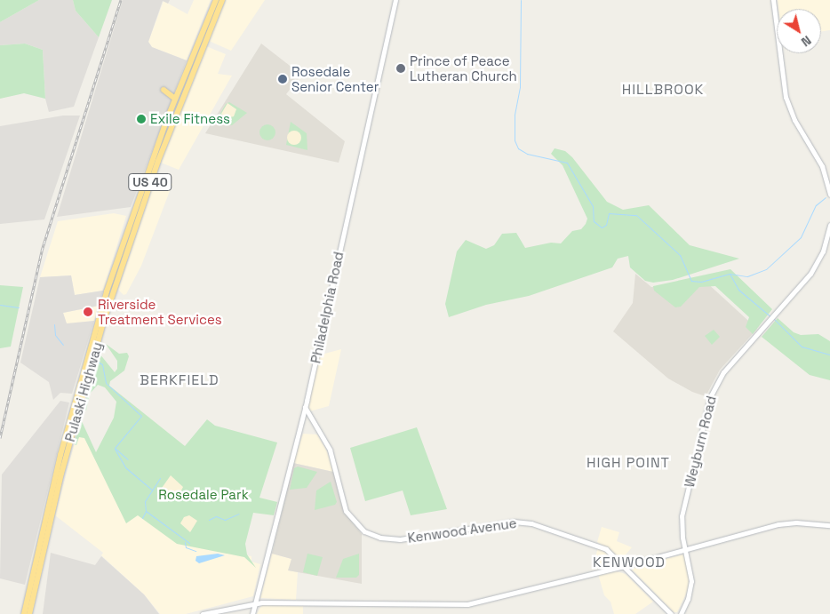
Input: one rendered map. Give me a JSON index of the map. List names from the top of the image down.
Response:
{
  "streets": {
    "highway": ["US 40", "Pulaski Highway"],
    "street": ["Philadelphia Road", "Weyburn Road", "Kenwood Avenue"]
  },
  "crossings": [
    ["Philadelphia Road", "Kenwood Avenue"]
  ],
  "districts": [
    "HILLBROOK",
    "BERKFIELD",
    "HIGH POINT",
    "KENWOOD"
  ],
  "parks": ["Rosedale Park"],
  "places": [
    "Prince of Peace Lutheran Church",
    "Rosedale Senior Center",
    "Exile Fitness",
    "Riverside Treatment Services"
  ],
  "north": "bottom right"
}
